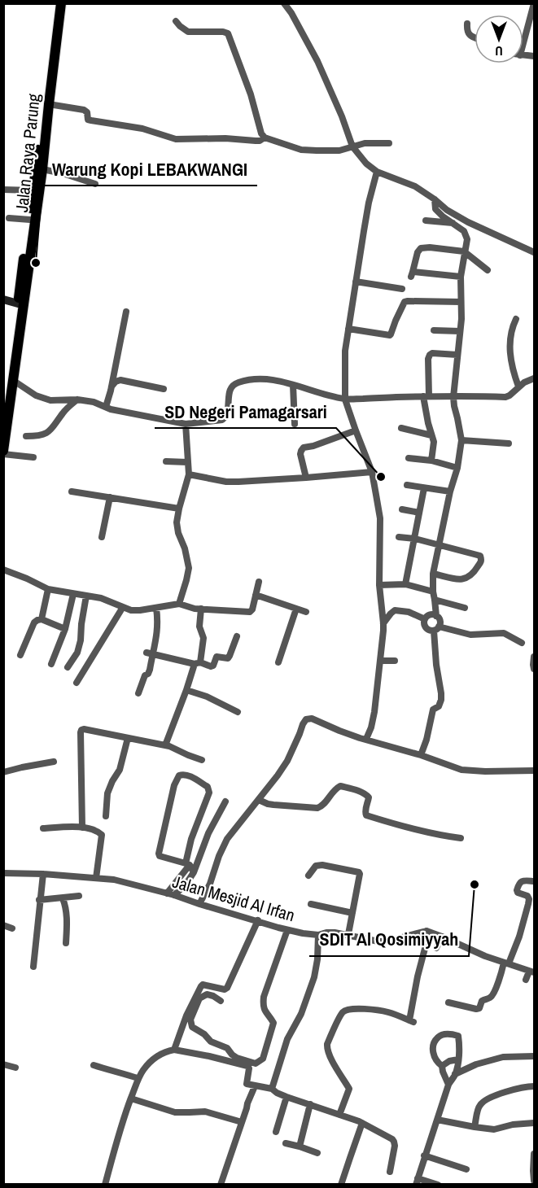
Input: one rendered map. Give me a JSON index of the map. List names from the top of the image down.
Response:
{
  "streets": {
    "highway": ["Jalan Raya Parung"],
    "street": ["Jalan Mesjid Al Irfan"]
  },
  "places": ["Warung Kopi LEBAKWANGI", "SD Negeri Pamagarsari", "SDIT Al Qosimiyyah"],
  "north": "bottom"
}
